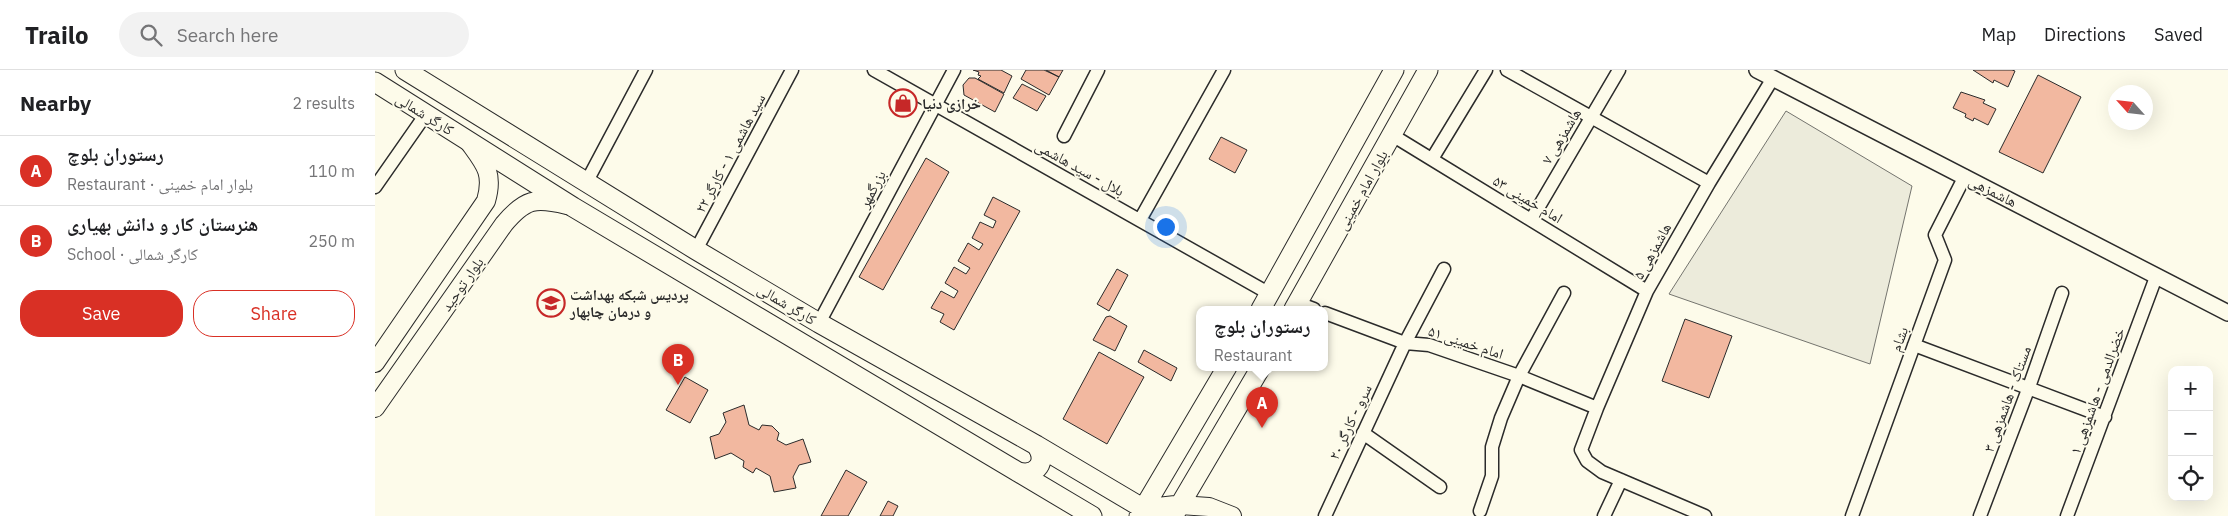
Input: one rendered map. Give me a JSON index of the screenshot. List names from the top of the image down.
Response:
{
  "streets": {
    "main road": ["کارگر شمالی", "بلوار امام خمینی", "بلوار توحید"],
    "street": [
      "هاشمزهی ۷",
      "سید هاشمی ۱ - کارگر ۲۲",
      "بلال - سید هاشمی",
      "بزرگمهر",
      "هاشمزهی",
      "امام خمینی ۵۳",
      "هاشمزهی ۵",
      "بشام",
      "امام خمینی ۵۱",
      "خضرالدمی - هاشمزهی ۱",
      "مستاک - هاشمزهی ۳",
      "سرو - کارگر ۲۰"
    ]
  },
  "crossings": [
    ["کارگر شمالی", "سید هاشمی ۱ - کارگر ۲۲"],
    ["کارگر شمالی", "بزرگمهر"],
    ["کارگر شمالی", "بلوار توحید"],
    ["هاشمزهی ۷", "امام خمینی ۵۳"],
    ["بلال - سید هاشمی", "بزرگمهر"],
    ["بلال - سید هاشمی", "بلوار امام خمینی"],
    ["بلوار امام خمینی", "امام خمینی ۵۳"],
    ["هاشمزهی", "هاشمزهی ۵"],
    ["هاشمزهی", "بشام"],
    ["هاشمزهی", "خضرالدمی - هاشمزهی ۱"],
    ["امام خمینی ۵۳", "هاشمزهی ۵"],
    ["هاشمزهی ۵", "امام خمینی ۵۱"],
    ["امام خمینی ۵۱", "سرو - کارگر ۲۰"]
  ],
  "places": {
    "shop": ["خرازی دنیا"],
    "school or university": ["پردیس شبکه بهداشت و درمان چابهار"]
  },
  "north": "top left",
  "page": {
    "header": "Trailo",
    "search": "Search here",
    "nav": ["Map", "Directions", "Saved"],
    "heading": ["Nearby", "2 results"],
    "list": [
      {
        "mark": "A",
        "name": "رستوران بلوچ",
        "note": "Restaurant · بلوار امام خمینی",
        "value": "110 m"
      },
      {
        "mark": "B",
        "name": "هنرستان کار و دانش بهیاری",
        "note": "School · کارگر شمالی",
        "value": "250 m"
      }
    ],
    "buttons": ["Save", "Share"],
    "popup": ["رستوران بلوچ", "Restaurant"],
    "pins": ["B", "A"],
    "map_buttons": ["+", "−"]
  }
}
